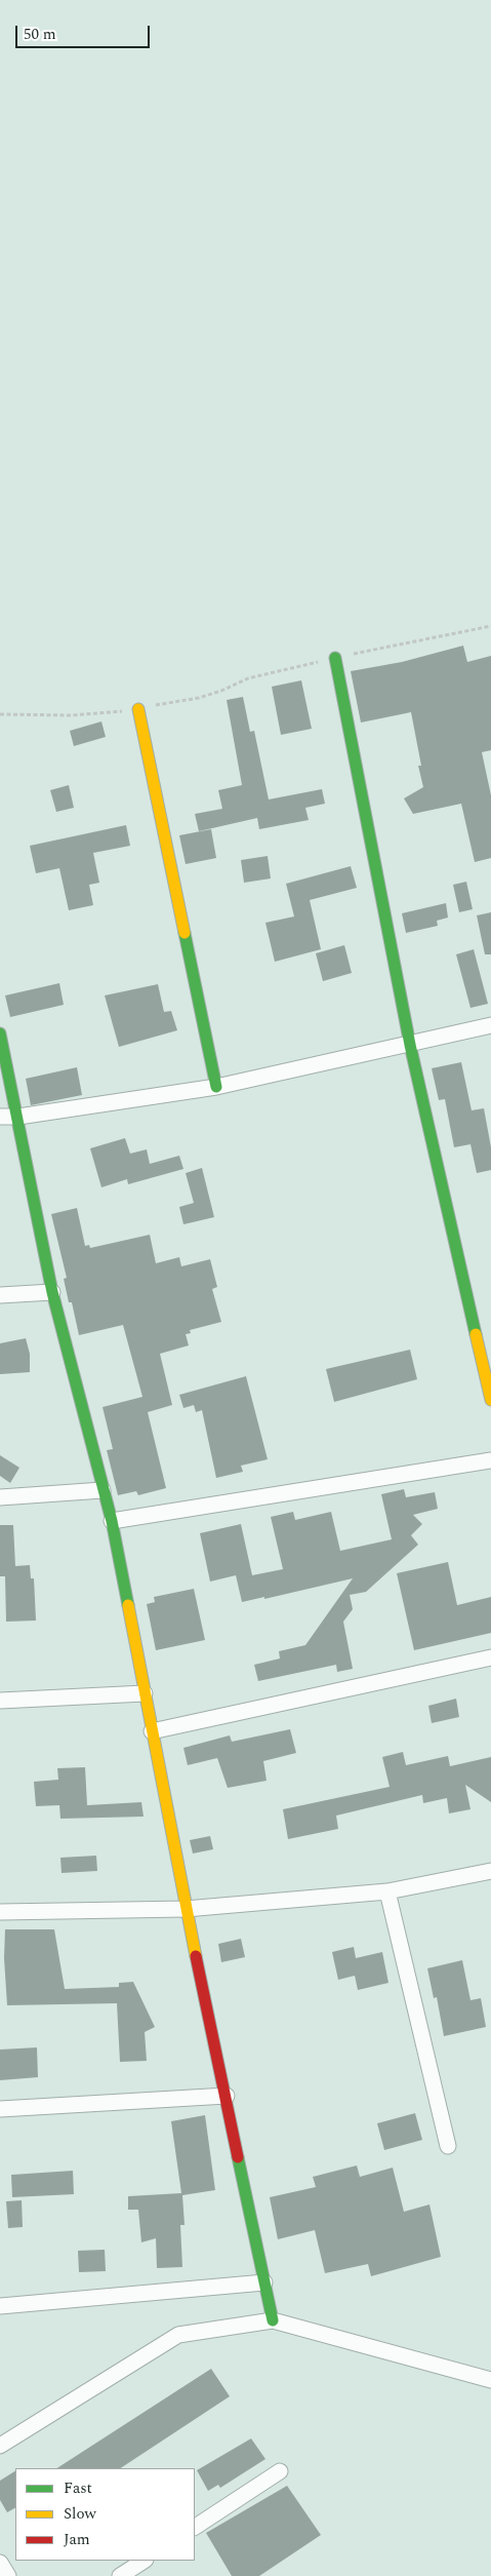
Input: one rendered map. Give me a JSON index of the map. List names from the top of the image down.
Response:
{
  "legend": ["Fast", "Slow", "Jam"],
  "scale_bar": "50 m"
}
